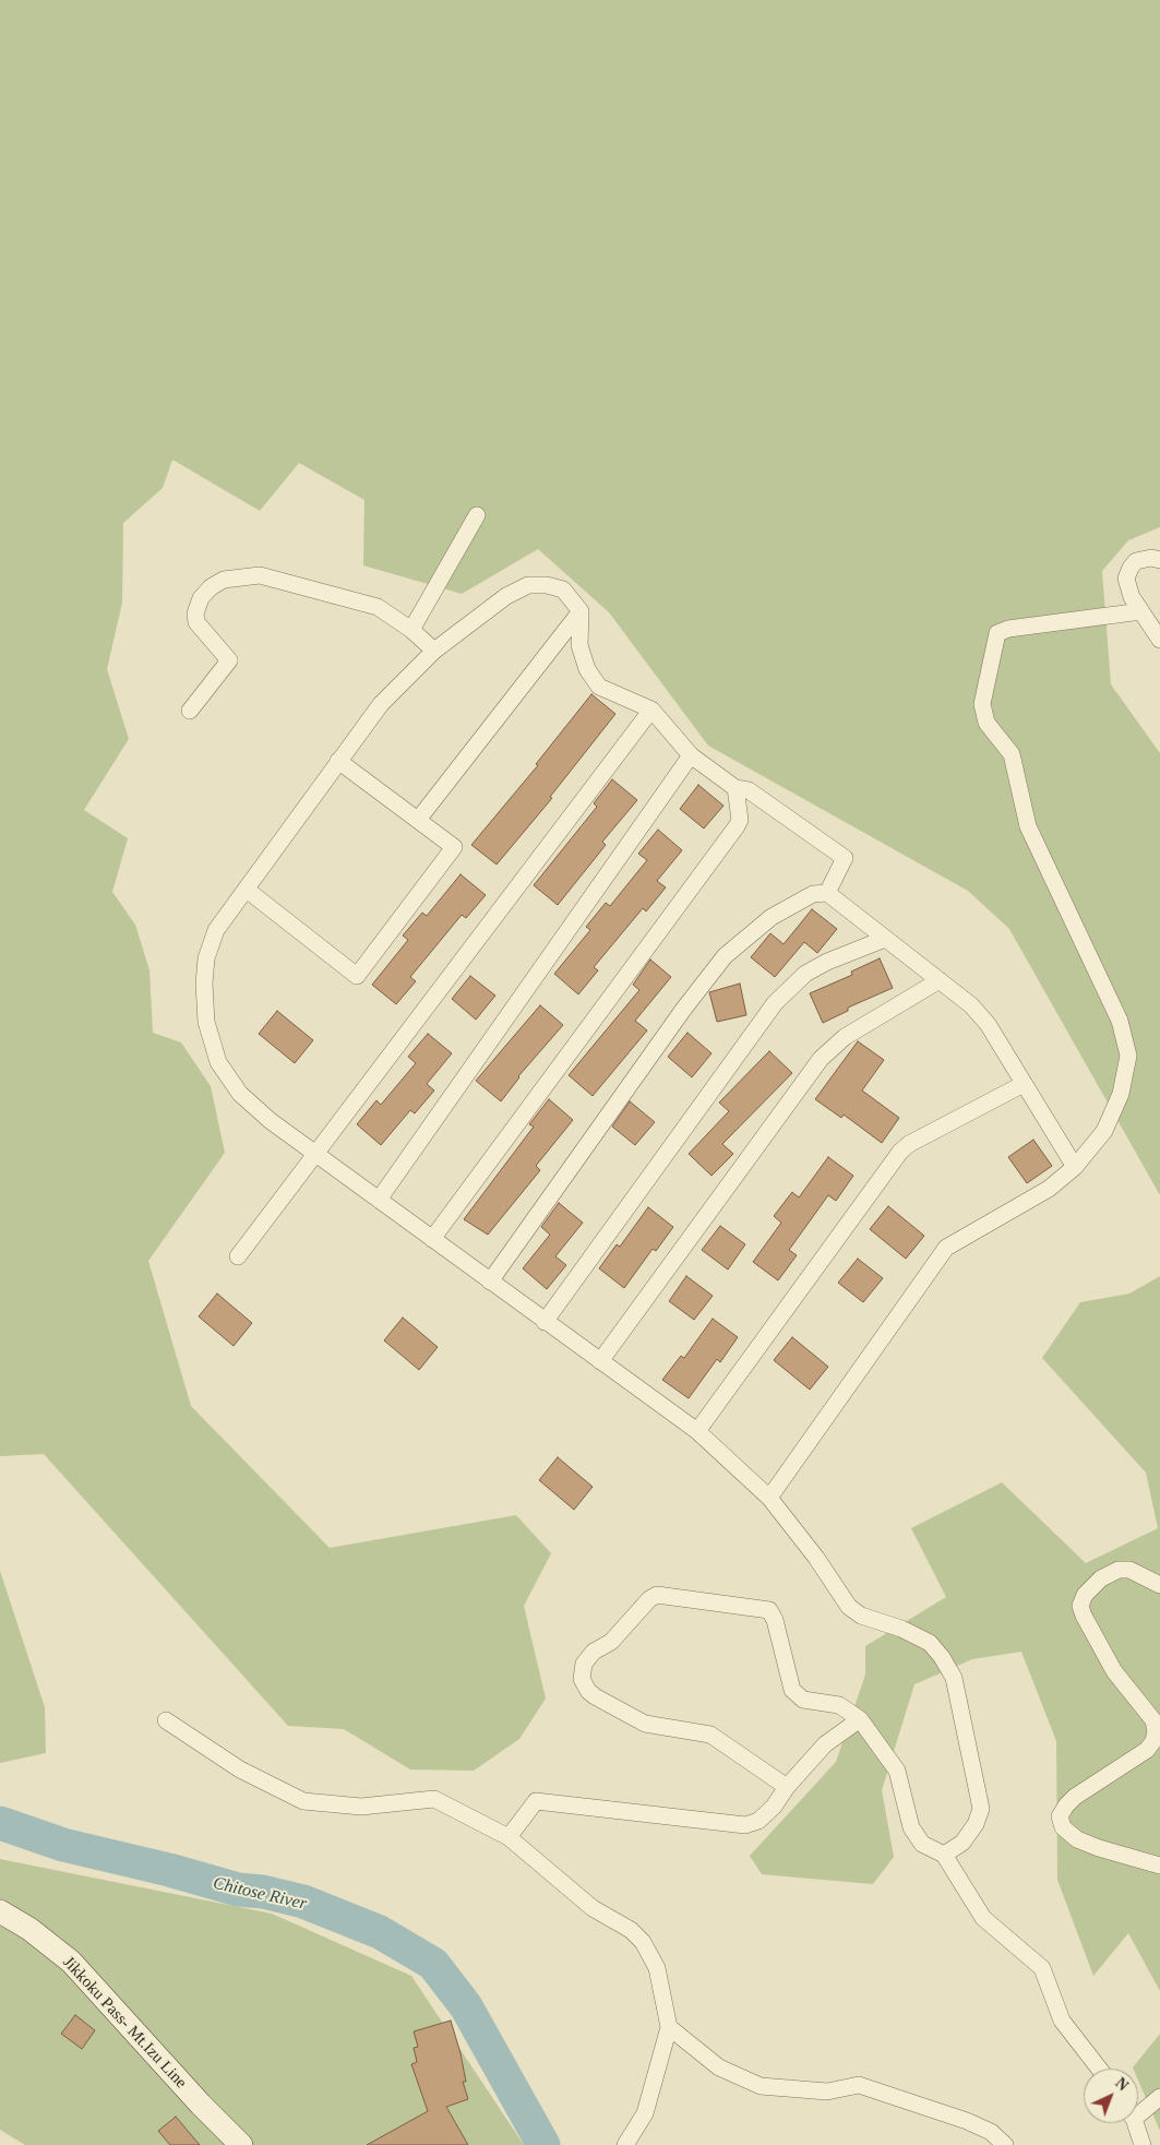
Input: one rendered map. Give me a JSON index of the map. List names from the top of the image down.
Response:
{
  "streets": {
    "main road": ["Jikkoku Pass- Mt.Izu Line"]
  },
  "water": ["Chitose River"],
  "north": "top right"
}
